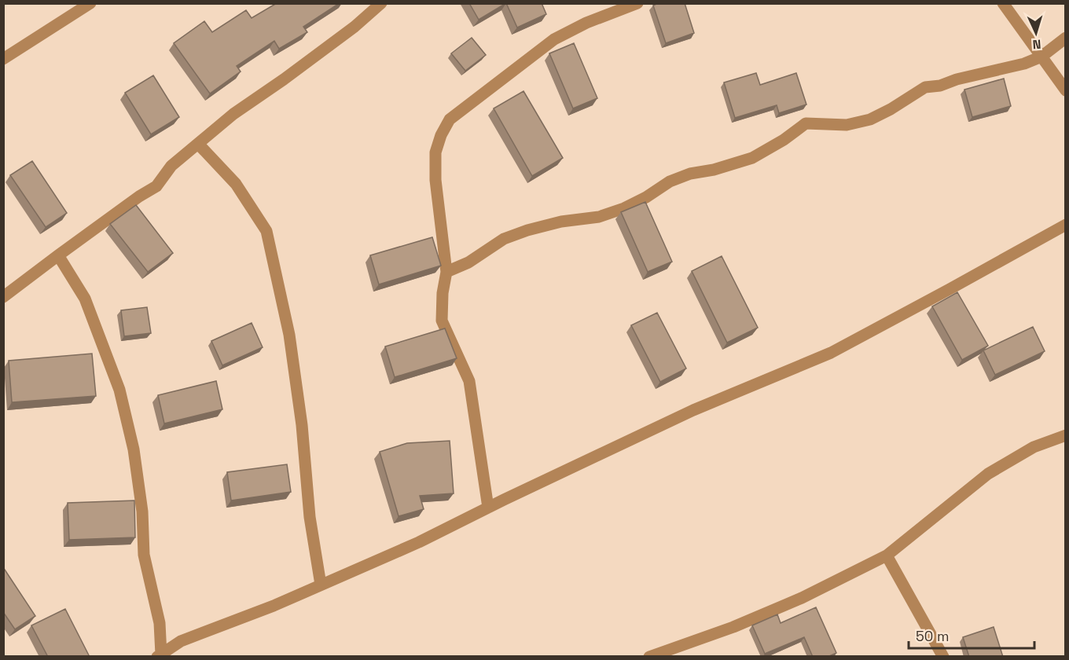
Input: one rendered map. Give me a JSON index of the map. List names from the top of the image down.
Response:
{
  "scale_bar": "50 m",
  "north": "bottom"
}
